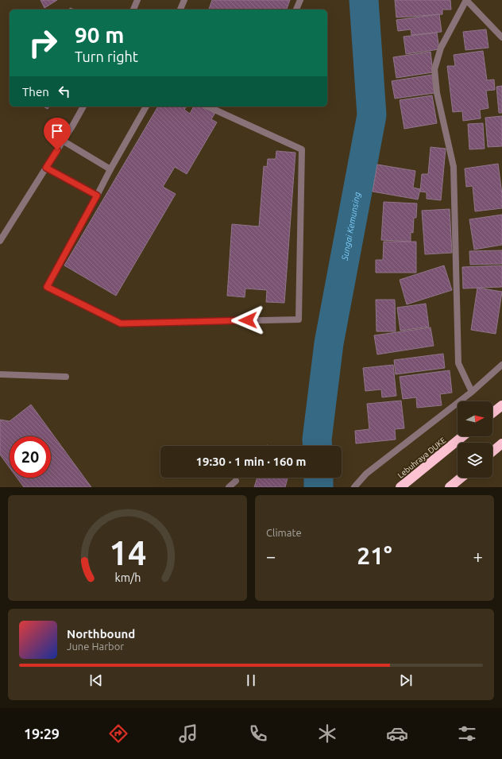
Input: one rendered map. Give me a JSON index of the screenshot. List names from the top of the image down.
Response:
{
  "streets": {
    "highway": ["Lebuhraya DUKE"]
  },
  "water": ["Sungai Kemunsing"],
  "north": "right",
  "page": {
    "turn": ["90 m", "Turn right"],
    "then": "Then",
    "limit": "20",
    "trip": "19:30 · 1 min · 160 m",
    "tile": "Climate",
    "heat": ["−", "21°", "+"],
    "song": ["Northbound", "June Harbor"],
    "tabs": "19:29",
    "gauge": ["14", "km/h"]
  }
}
